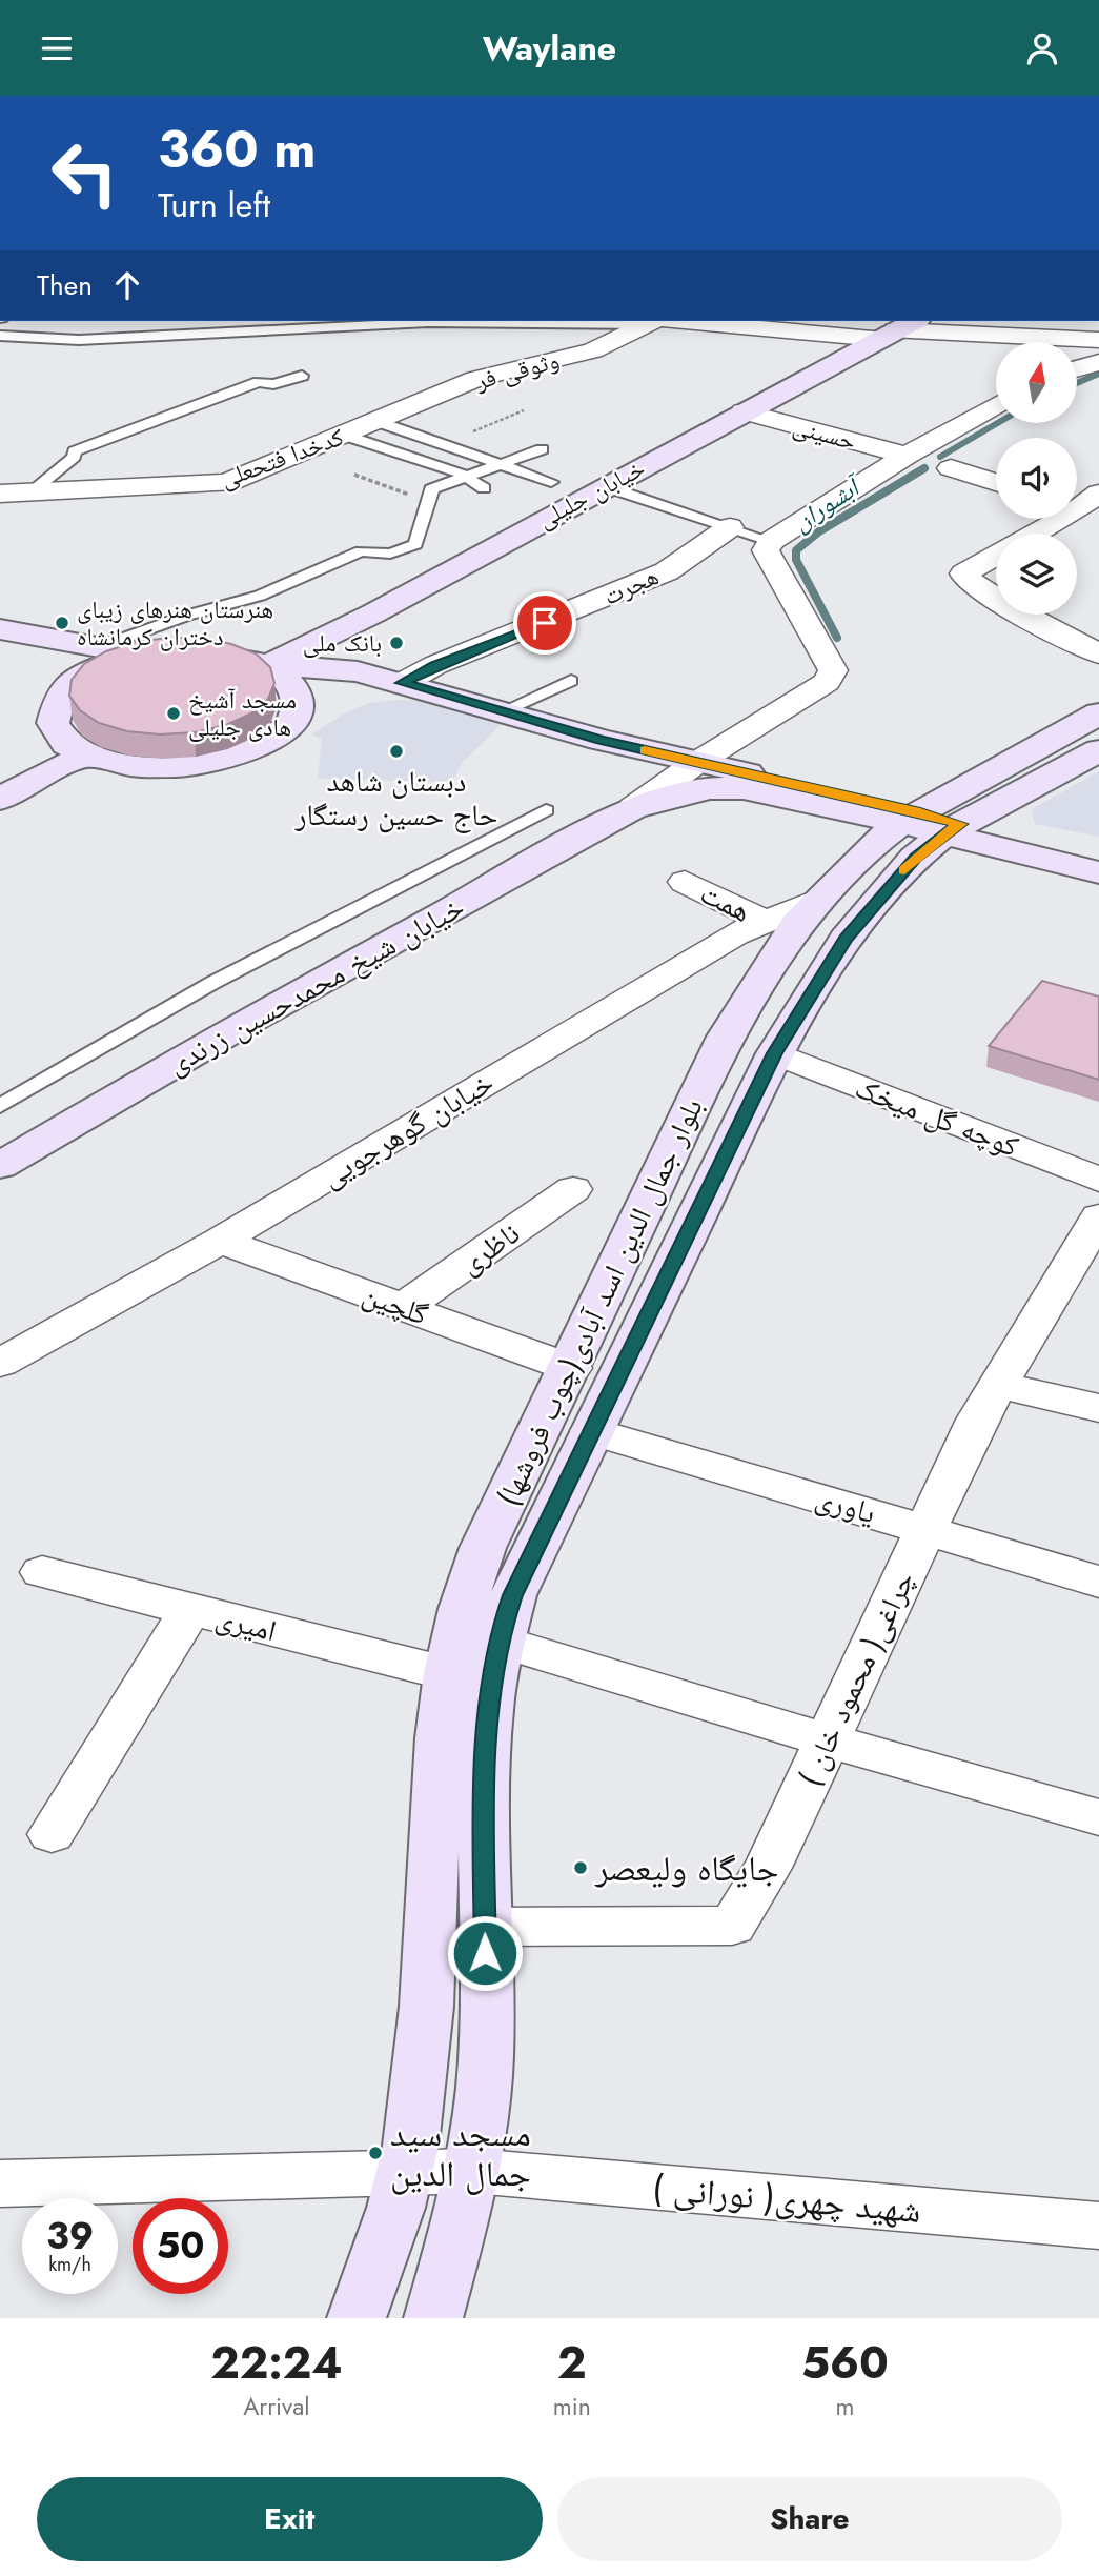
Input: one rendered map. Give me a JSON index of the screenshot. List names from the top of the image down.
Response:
{
  "streets": {
    "main road": ["خیابان جلیلی", "خیابان شیخ محمدحسین زرندی", "بلوار جمال الدین اسد آبادی(چوب فروشها)"],
    "street": [
      "وثوقی فر",
      "حسینی",
      "کدخدا فتحعلی",
      "هجرت",
      "همت",
      "کوچه گل میخک",
      "خیابان گوهرجویی",
      "ناظری",
      "گلچین",
      "یاوری",
      "امیری",
      "چراغی( محمود خان )",
      "شهید چهری( نورانی )"
    ]
  },
  "crossings": [
    ["وثوقی فر", "کدخدا فتحعلی"],
    ["حسینی", "خیابان جلیلی"],
    ["همت", "خیابان گوهرجویی"],
    ["خیابان شیخ محمدحسین زرندی", "بلوار جمال الدین اسد آبادی(چوب فروشها)"],
    ["کوچه گل میخک", "بلوار جمال الدین اسد آبادی(چوب فروشها)"],
    ["خیابان گوهرجویی", "بلوار جمال الدین اسد آبادی(چوب فروشها)"],
    ["خیابان گوهرجویی", "گلچین"],
    ["ناظری", "گلچین"],
    ["بلوار جمال الدین اسد آبادی(چوب فروشها)", "گلچین"],
    ["بلوار جمال الدین اسد آبادی(چوب فروشها)", "یاوری"],
    ["بلوار جمال الدین اسد آبادی(چوب فروشها)", "امیری"],
    ["بلوار جمال الدین اسد آبادی(چوب فروشها)", "چراغی( محمود خان )"],
    ["بلوار جمال الدین اسد آبادی(چوب فروشها)", "شهید چهری( نورانی )"],
    ["یاوری", "چراغی( محمود خان )"]
  ],
  "water": ["آبشوران"],
  "places": [
    "هنرستان هنرهای زیبای دختران کرمانشاه",
    "بانک ملی",
    "مسجد آشیخ هادی جلیلی",
    "دبستان شاهد حاج حسین رستگار",
    "جایگاه ولیعصر",
    "مسجد سید جمال الدین"
  ],
  "north": "top",
  "page": {
    "header": "Waylane",
    "turn": ["360 m", "Turn left"],
    "then": "Then",
    "speed": "39 km/h",
    "limit": "50",
    "eta": [
      "22:24",
      "Arrival",
      "2",
      "min",
      "560",
      "m"
    ],
    "buttons": ["Exit", "Share"]
  }
}
